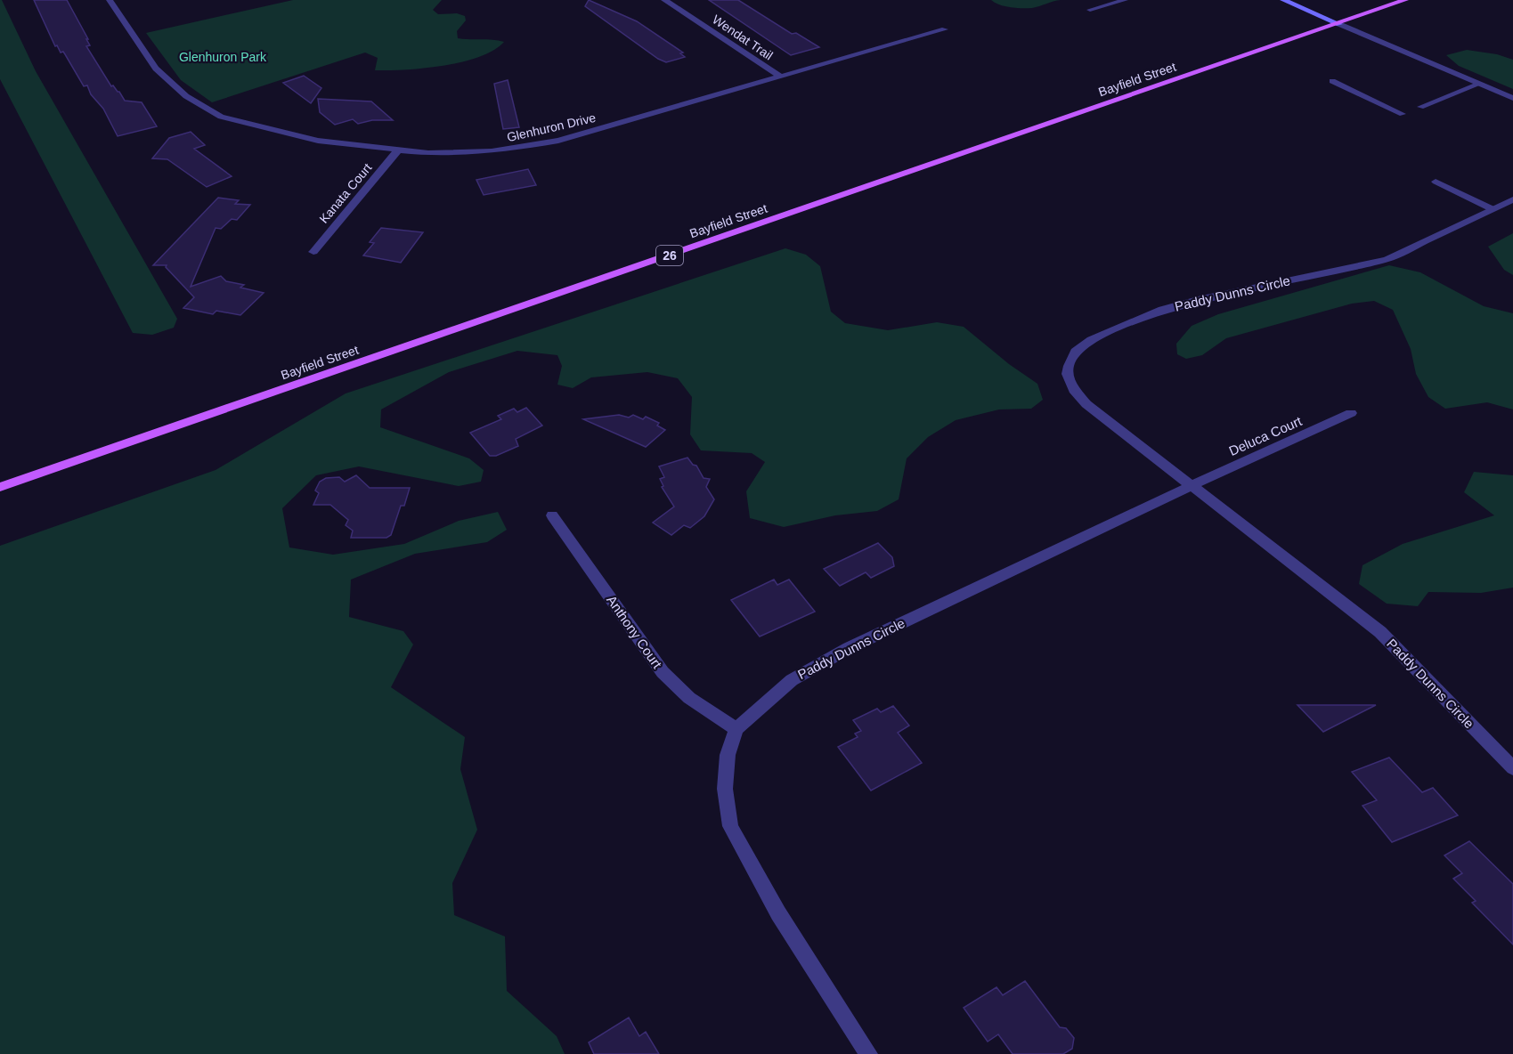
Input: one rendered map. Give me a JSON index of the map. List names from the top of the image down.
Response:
{
  "streets": {
    "main road": ["Bayfield Street", "26"],
    "street": [
      "Wendat Trail",
      "Glenhuron Drive",
      "Kanata Court",
      "Paddy Dunns Circle",
      "Deluca Court",
      "Anthony Court"
    ]
  },
  "crossings": [
    ["Wendat Trail", "Glenhuron Drive"],
    ["Glenhuron Drive", "Kanata Court"],
    ["Paddy Dunns Circle", "Deluca Court"],
    ["Paddy Dunns Circle", "Anthony Court"]
  ],
  "parks": ["Glenhuron Park"]
}
